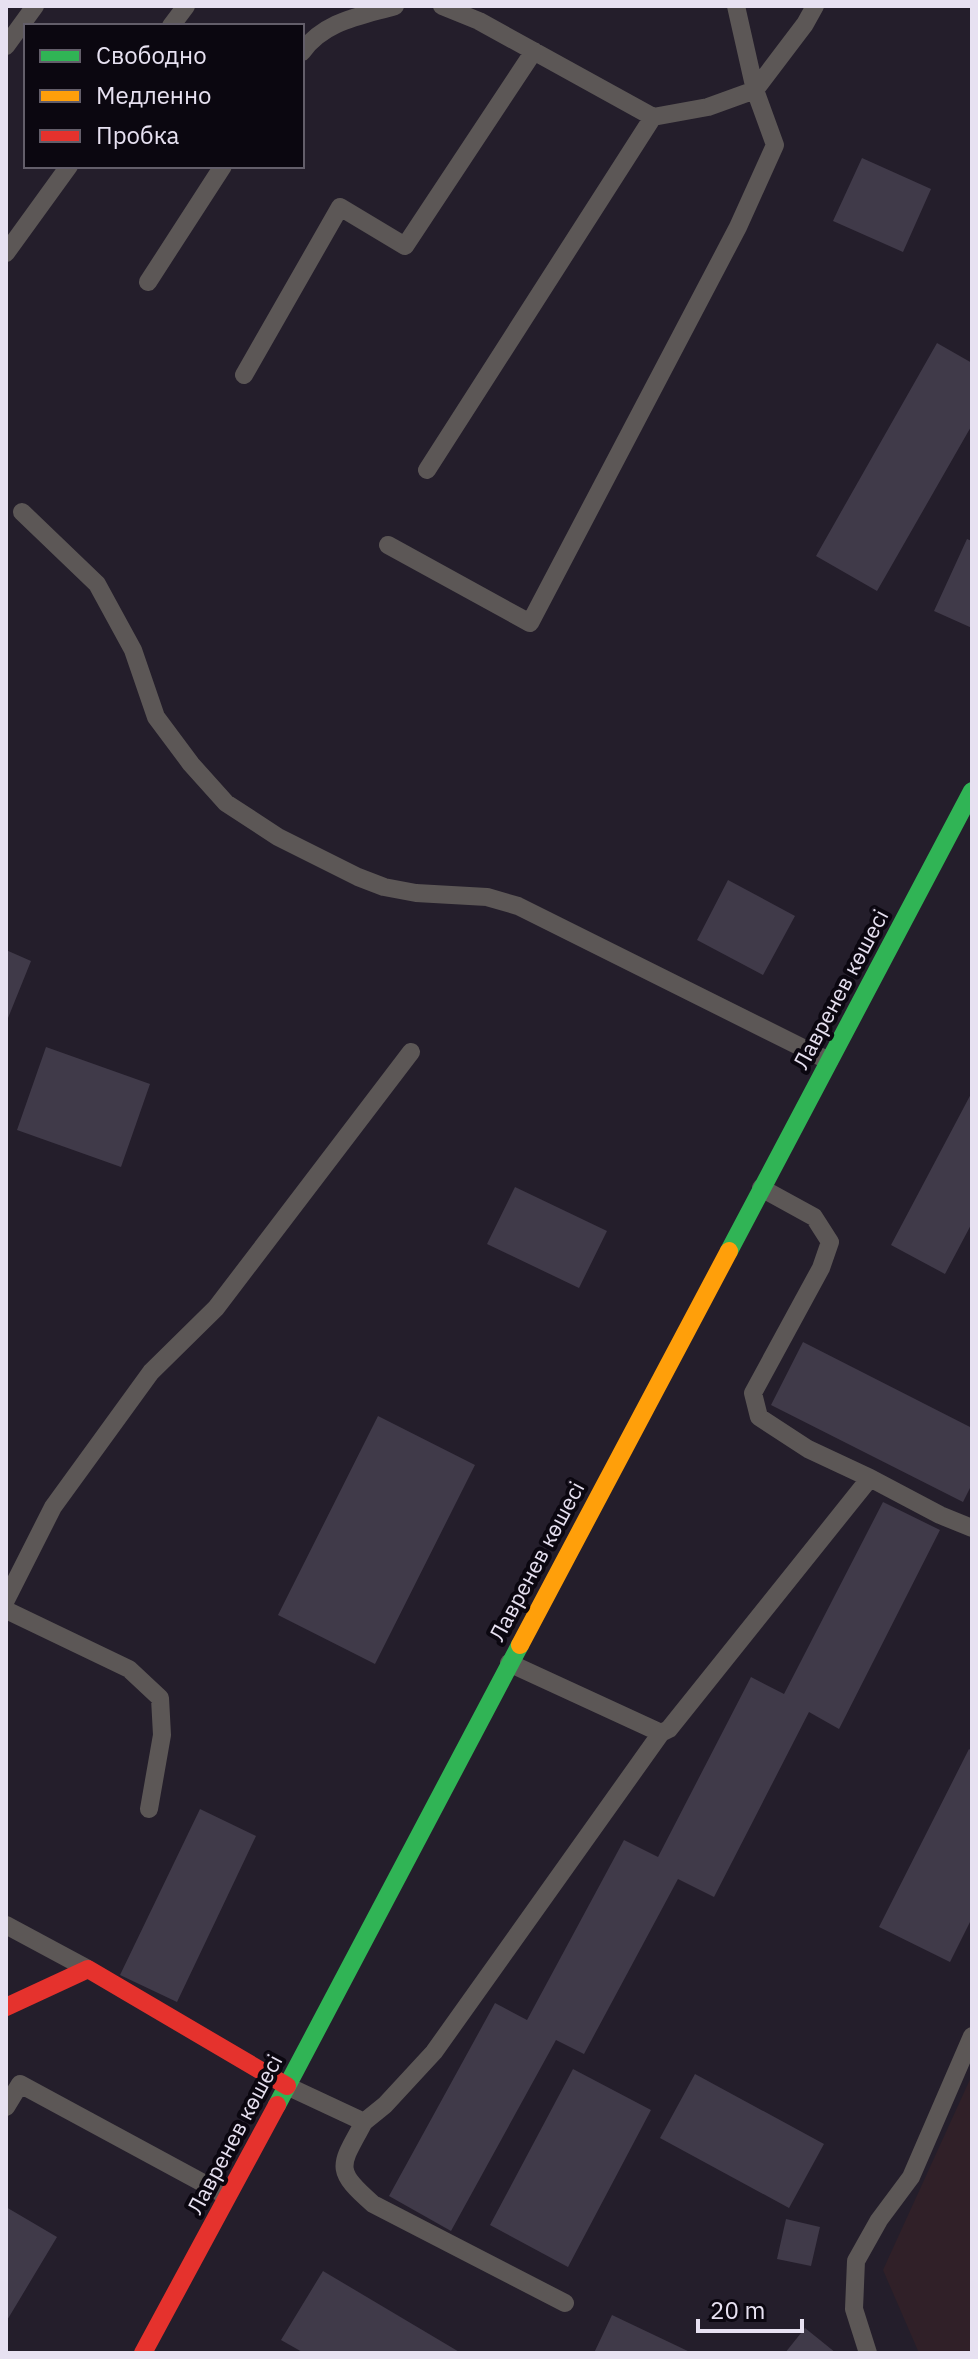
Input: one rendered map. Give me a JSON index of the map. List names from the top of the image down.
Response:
{
  "streets": {
    "main road": ["Лавренев көшесі"]
  },
  "legend": ["Свободно", "Медленно", "Пробка"],
  "scale_bar": "20 m"
}
